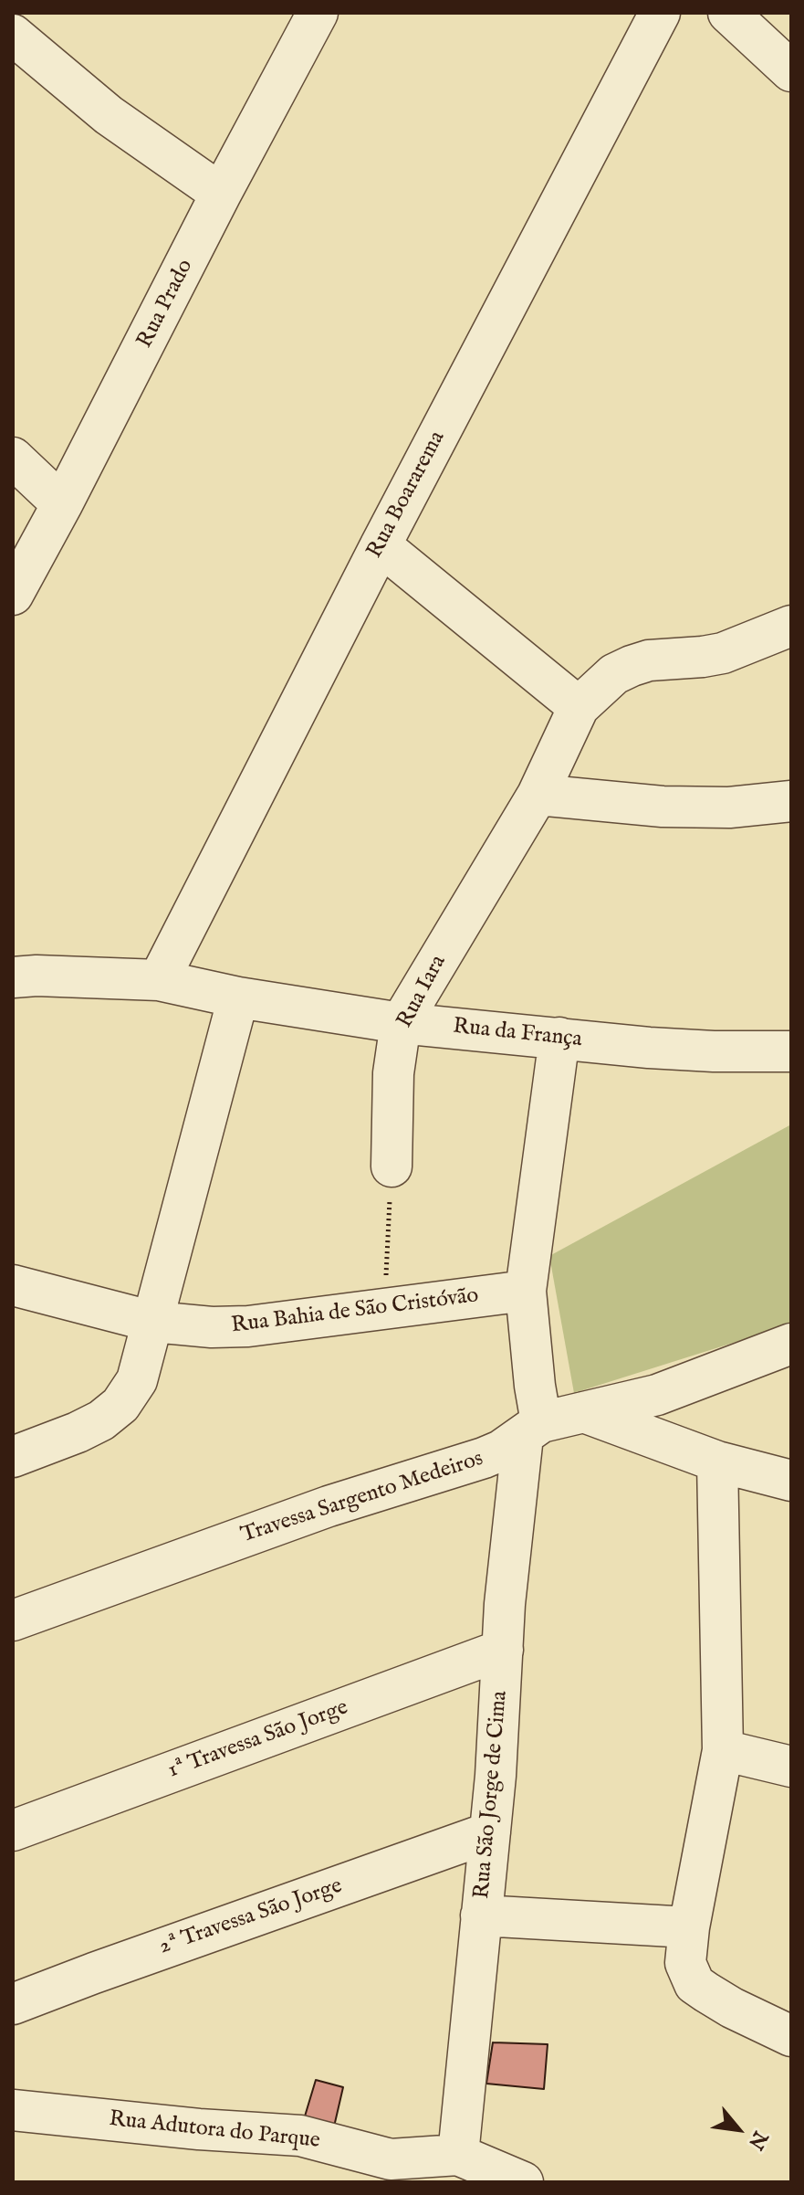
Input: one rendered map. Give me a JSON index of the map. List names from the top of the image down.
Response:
{
  "streets": {
    "street": [
      "Rua Prado",
      "Rua Boararema",
      "Rua Iara",
      "Rua da França",
      "Rua Bahia de São Cristóvão",
      "Travessa Sargento Medeiros",
      "1ª Travessa São Jorge",
      "Rua São Jorge de Cima",
      "2ª Travessa São Jorge",
      "Rua Adutora do Parque"
    ]
  },
  "crossings": [
    ["Rua Boararema", "Rua da França"],
    ["Rua Iara", "Rua da França"],
    ["Rua da França", "Rua São Jorge de Cima"],
    ["Rua Bahia de São Cristóvão", "Rua São Jorge de Cima"],
    ["Travessa Sargento Medeiros", "Rua São Jorge de Cima"],
    ["1ª Travessa São Jorge", "Rua São Jorge de Cima"],
    ["Rua São Jorge de Cima", "2ª Travessa São Jorge"],
    ["Rua São Jorge de Cima", "Rua Adutora do Parque"]
  ],
  "north": "bottom right"
}
